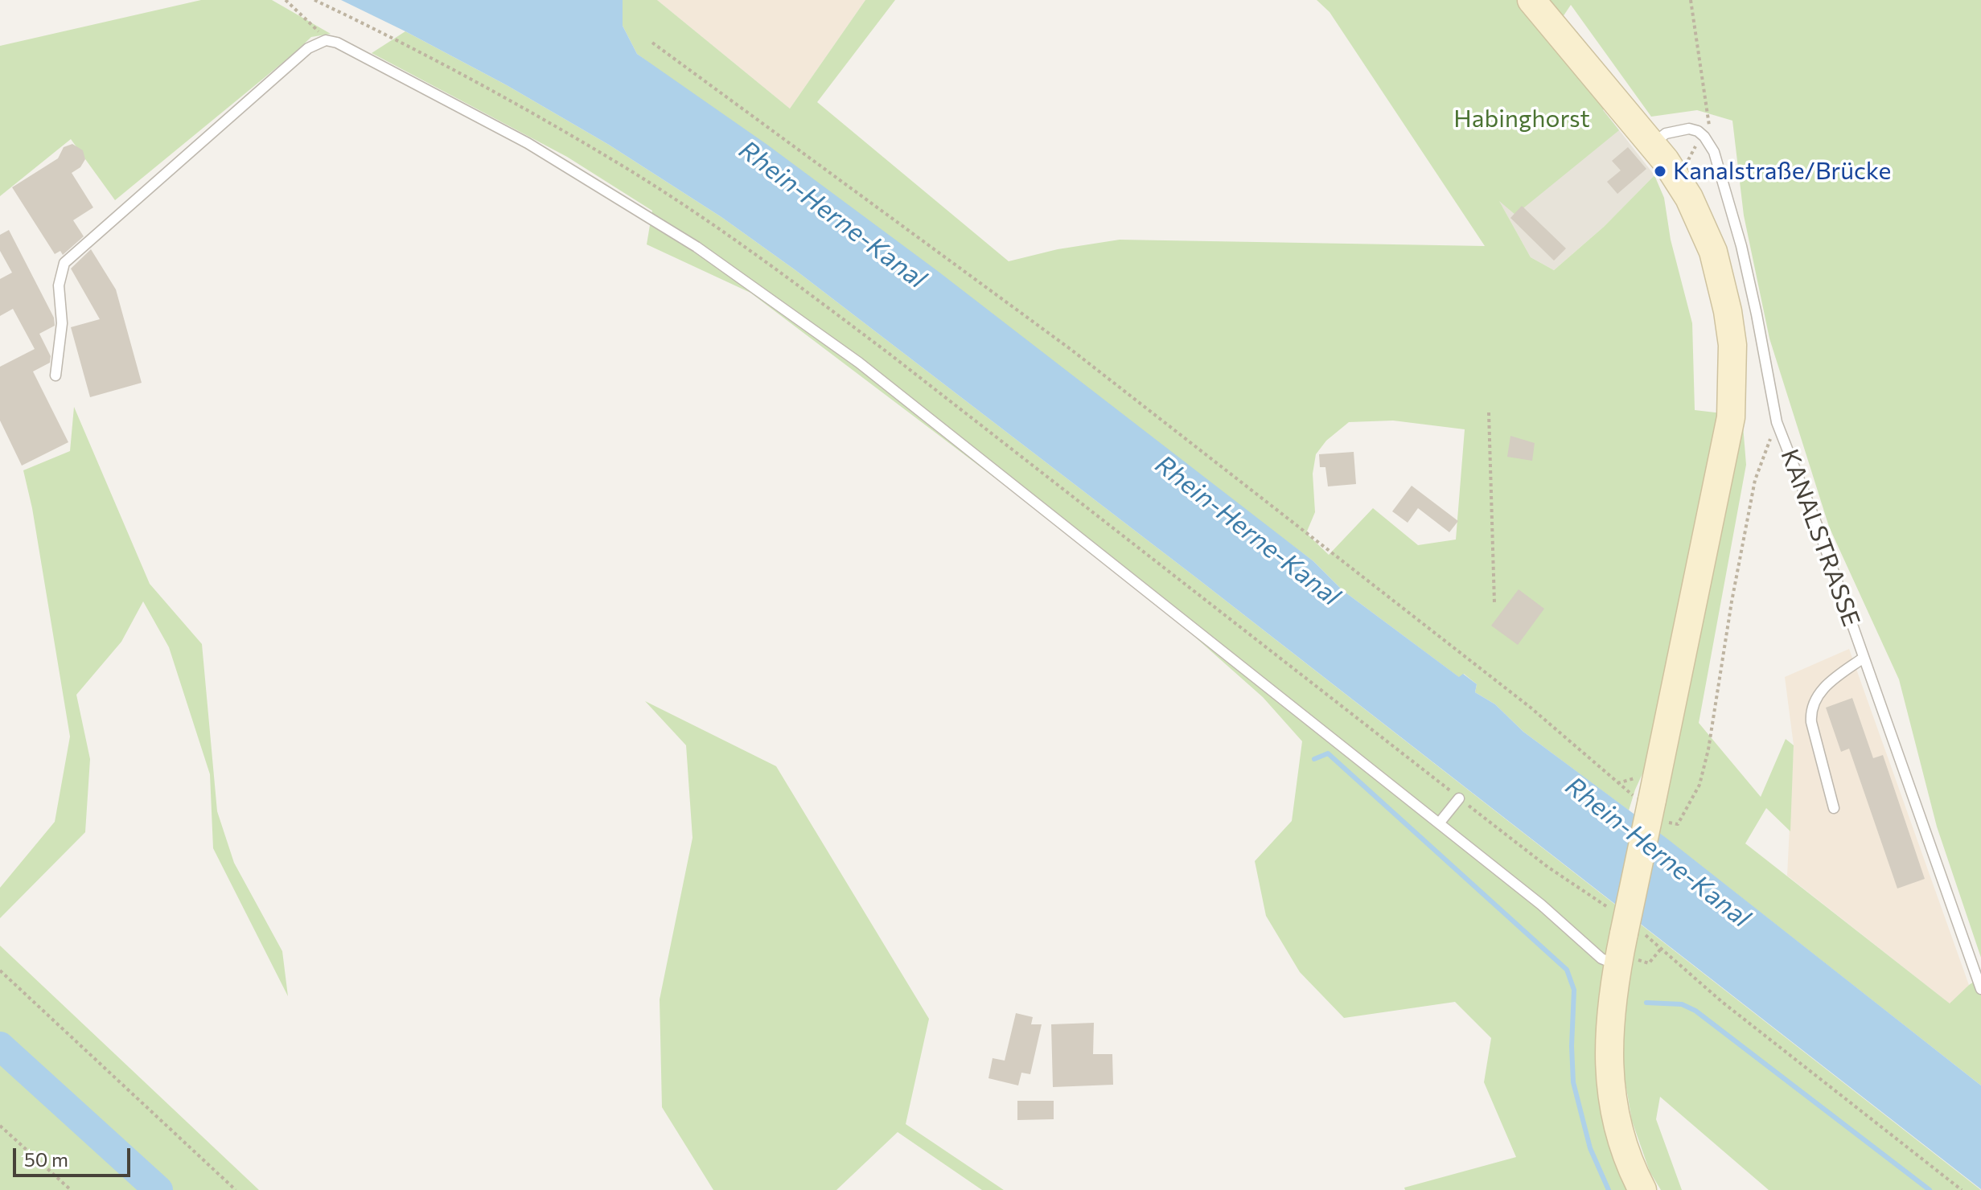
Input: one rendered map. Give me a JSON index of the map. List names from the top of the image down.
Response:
{
  "streets": {
    "lane": ["KANALSTRASSE"]
  },
  "water": ["Rhein-Herne-Kanal"],
  "parks": ["Habinghorst"],
  "places": ["Kanalstraße/Brücke"],
  "scale_bar": "50 m"
}
